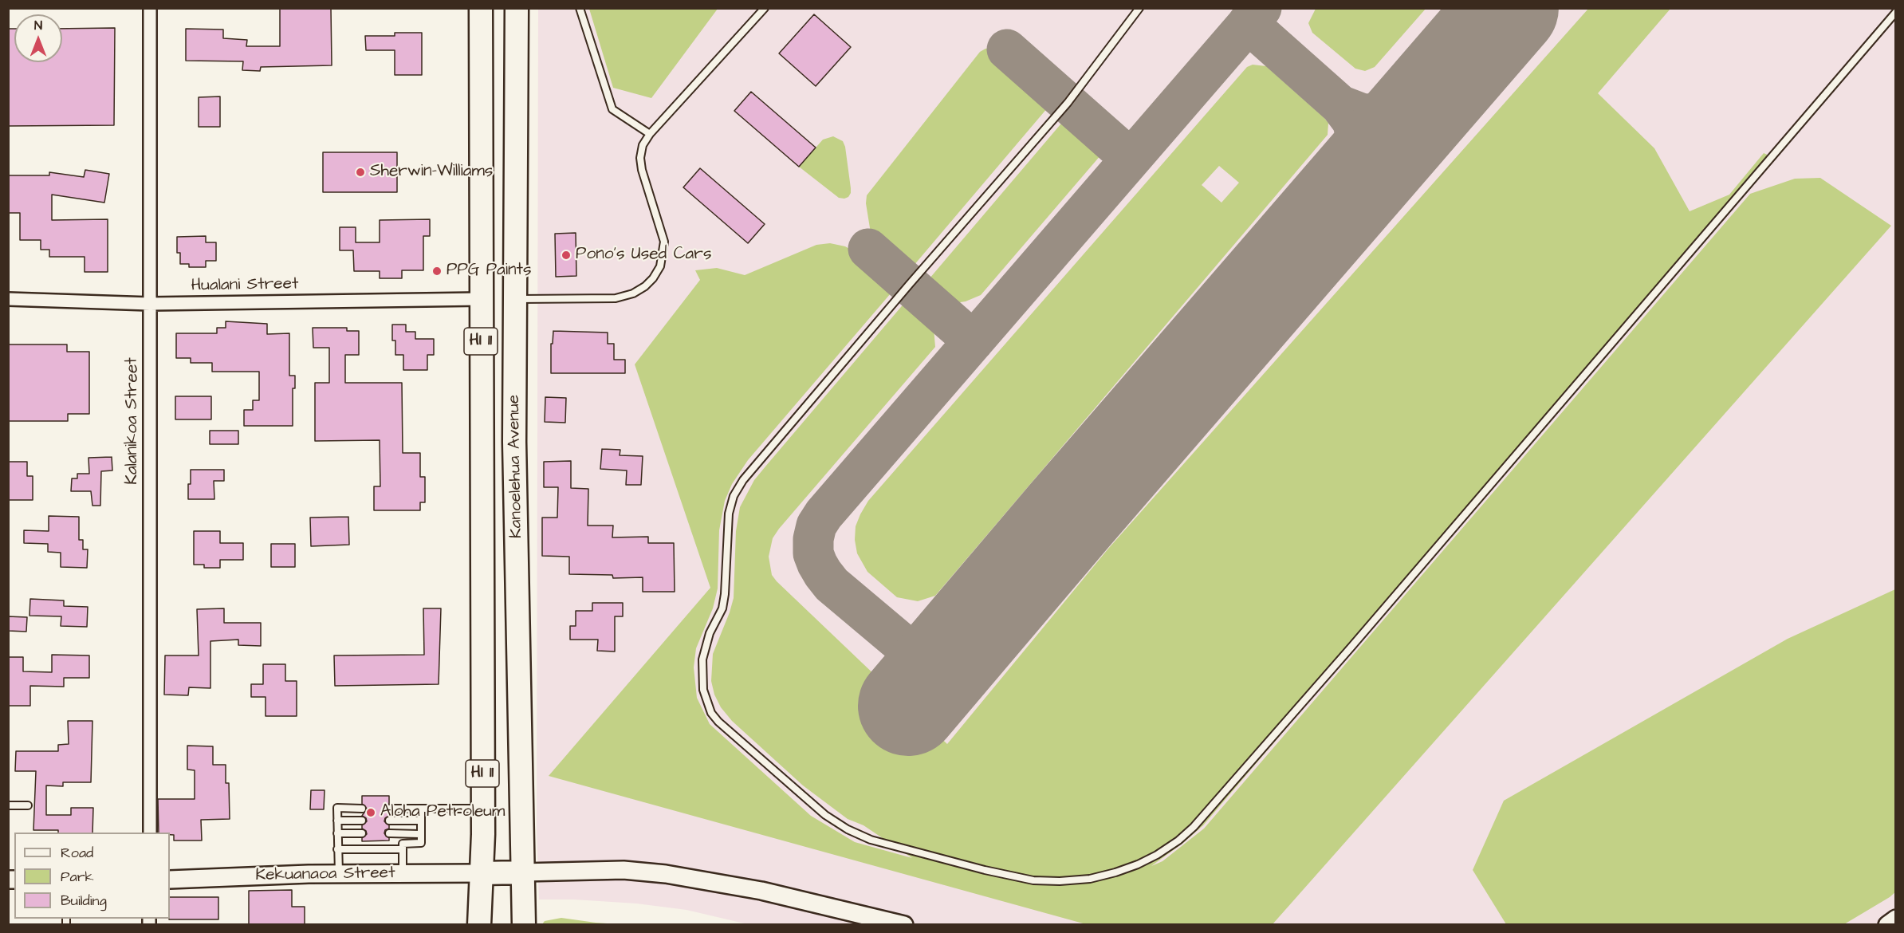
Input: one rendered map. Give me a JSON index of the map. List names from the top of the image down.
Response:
{
  "streets": {
    "highway": ["HI 11", "Kanoelehua Avenue"],
    "street": ["Hualani Street", "Kalanikoa Street", "Kekuanaoa Street"]
  },
  "crossings": [
    ["Hualani Street", "Kalanikoa Street"],
    ["Hualani Street", "Kanoelehua Avenue"],
    ["Kanoelehua Avenue", "Kekuanaoa Street"]
  ],
  "places": [
    "Sherwin-Williams",
    "Pono’s Used Cars",
    "PPG Paints",
    "Aloha Petroleum"
  ],
  "legend": ["Road", "Park", "Building"],
  "north": "top"
}
